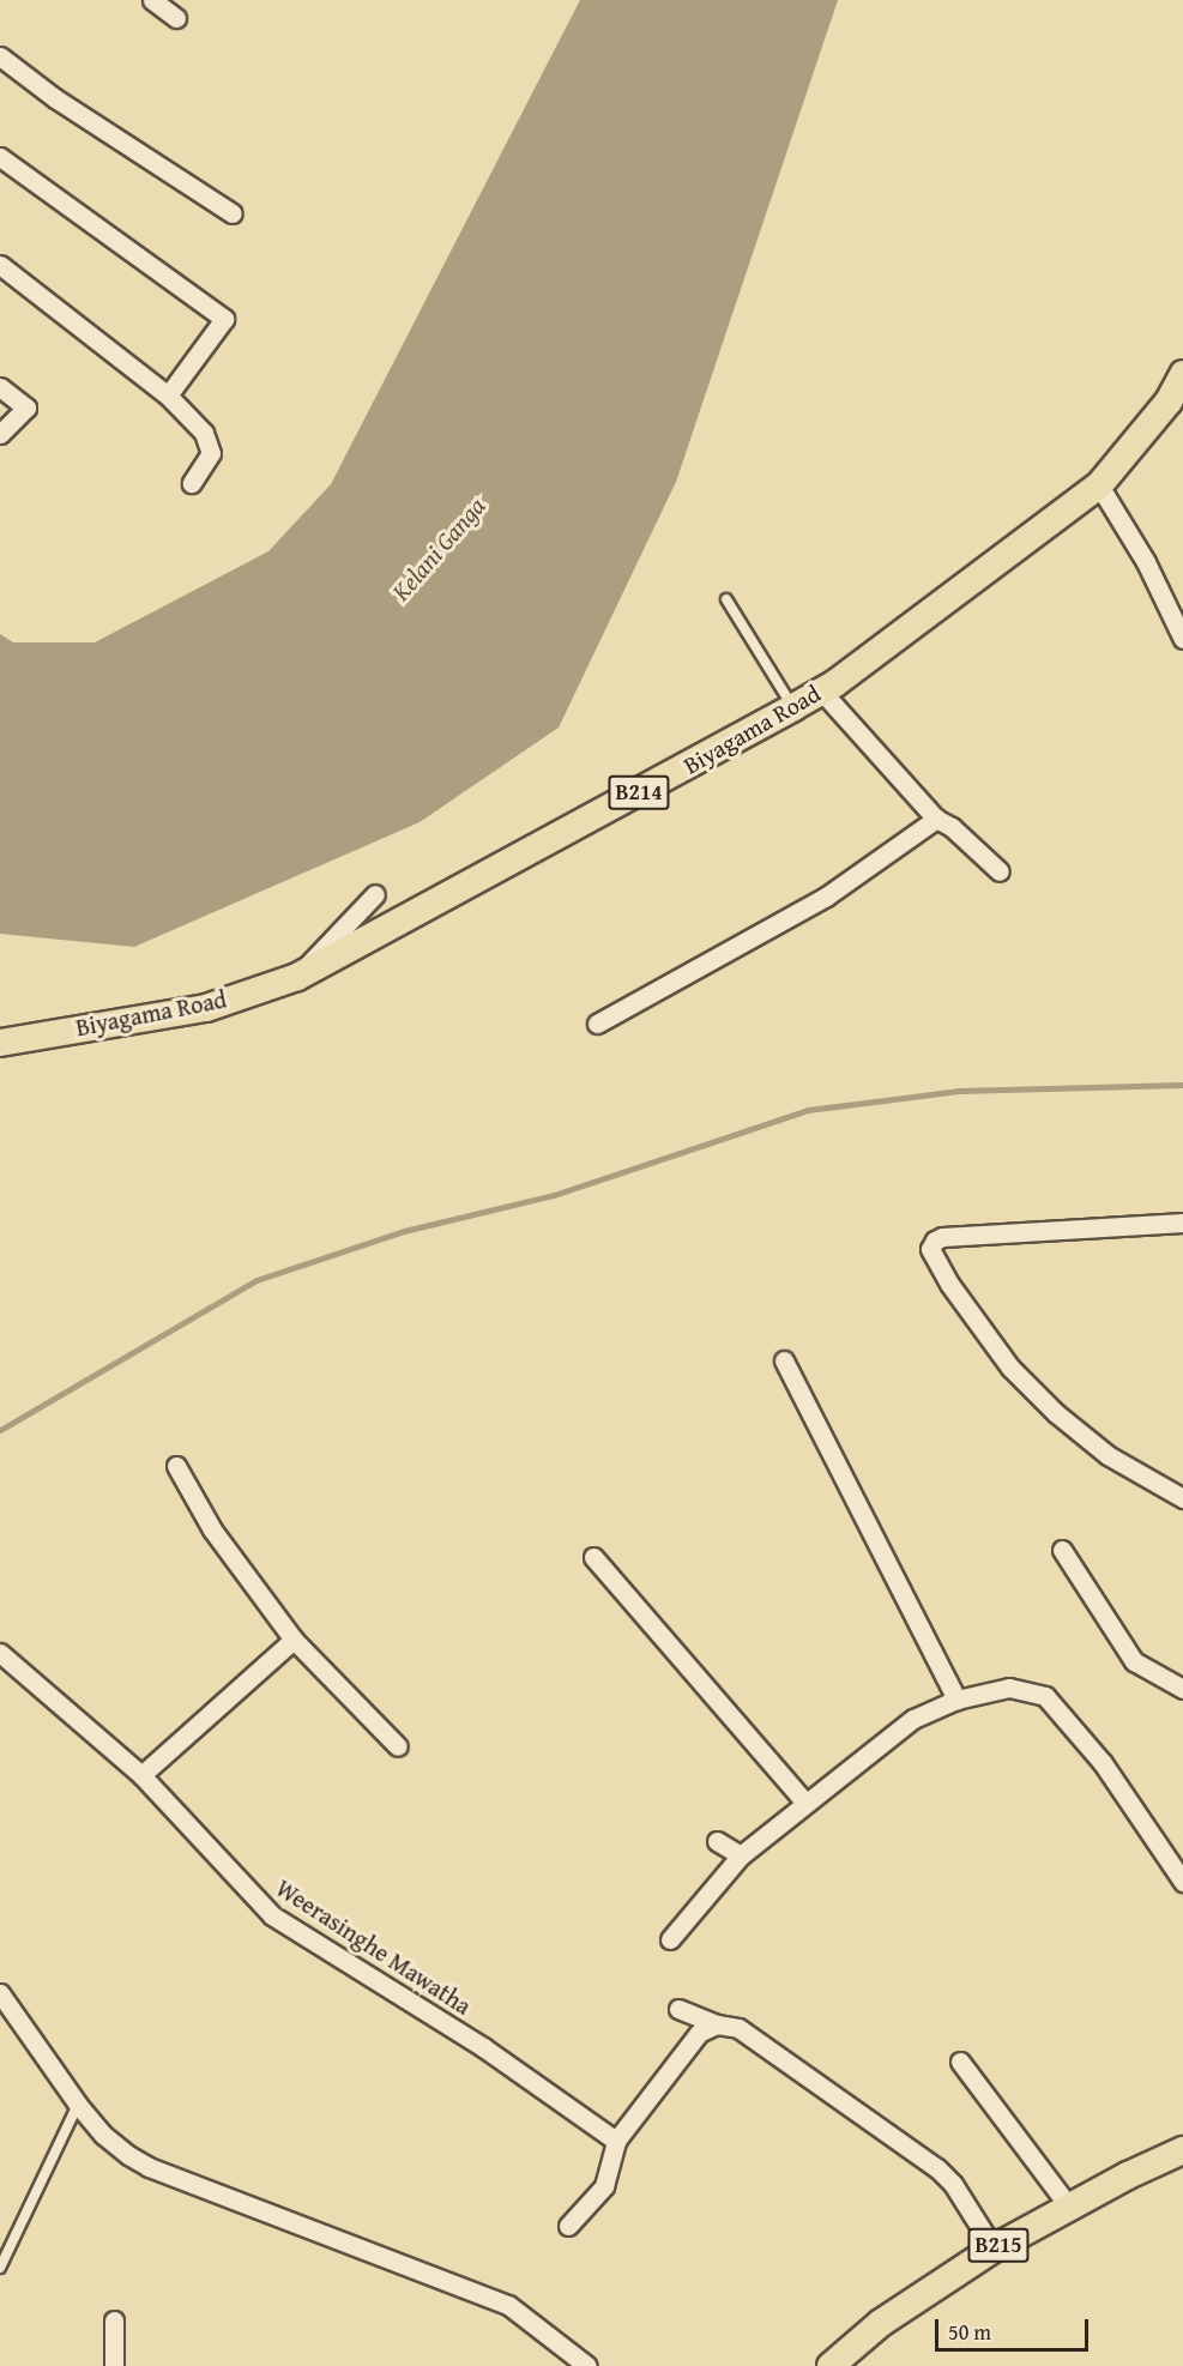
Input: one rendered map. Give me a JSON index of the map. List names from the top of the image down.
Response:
{
  "streets": {
    "main road": ["Biyagama Road", "B214", "B215"],
    "street": ["Weerasinghe Mawatha"]
  },
  "water": ["Kelani Ganga"],
  "scale_bar": "50 m"
}
